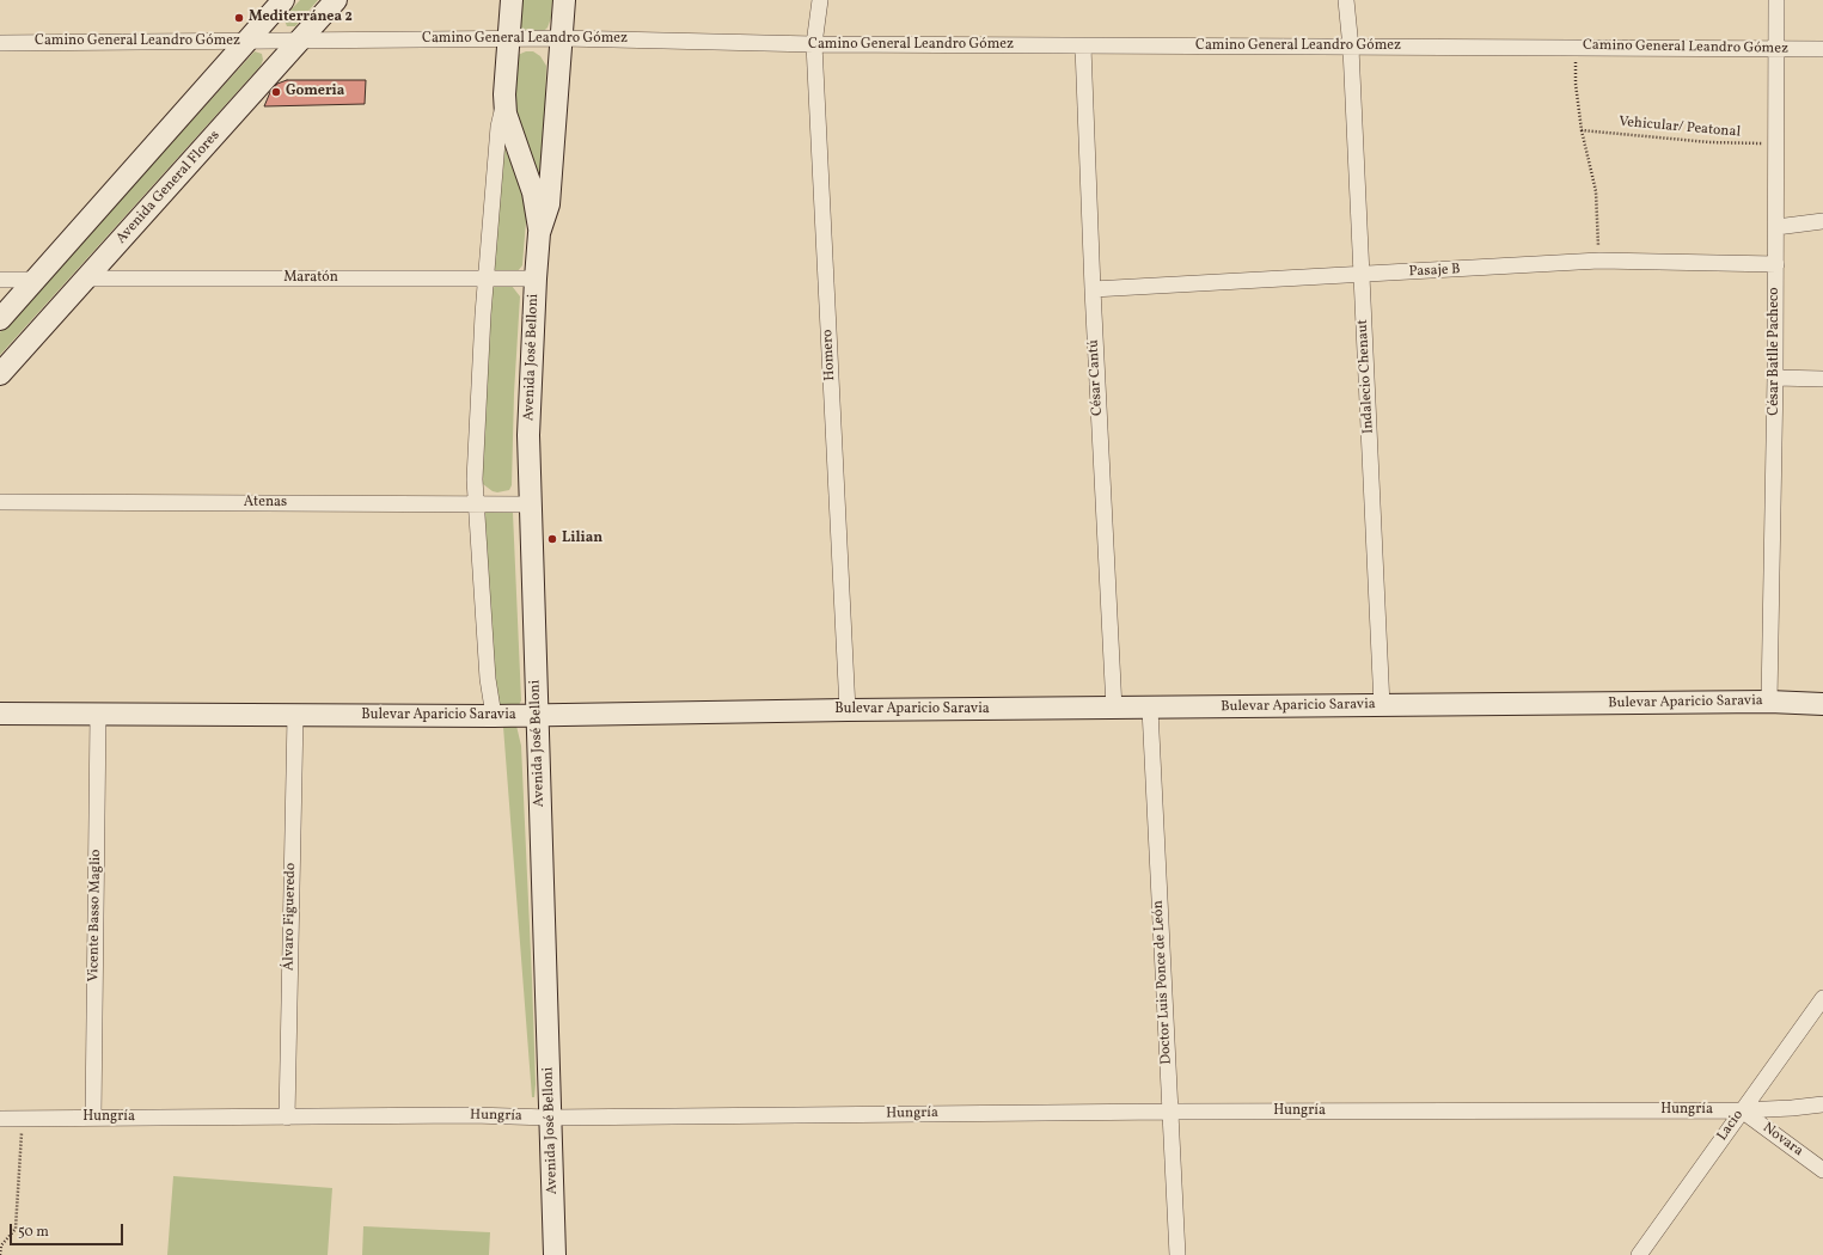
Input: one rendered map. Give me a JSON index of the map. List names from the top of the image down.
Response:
{
  "streets": {
    "main road": ["Avenida General Flores", "Avenida José Belloni", "Bulevar Aparicio Saravia"],
    "street": [
      "Camino General Leandro Gómez",
      "Pasaje B",
      "Maratón",
      "César Batlle Pacheco",
      "Homero",
      "Indalecio Chenaut",
      "César Cantú",
      "Atenas",
      "Vicente Basso Maglio",
      "Álvaro Figueredo",
      "Doctor Luis Ponce de León",
      "Hungría",
      "Lacio",
      "Novara"
    ],
    "path": ["Vehicular/ Peatonal"]
  },
  "crossings": [
    ["Camino General Leandro Gómez", "Avenida General Flores"],
    ["Camino General Leandro Gómez", "César Batlle Pacheco"],
    ["Camino General Leandro Gómez", "Homero"],
    ["Camino General Leandro Gómez", "Avenida José Belloni"],
    ["Camino General Leandro Gómez", "Indalecio Chenaut"],
    ["Camino General Leandro Gómez", "César Cantú"],
    ["Vehicular/ Peatonal", "César Batlle Pacheco"],
    ["Avenida General Flores", "Maratón"],
    ["Pasaje B", "César Batlle Pacheco"],
    ["Pasaje B", "Indalecio Chenaut"],
    ["Pasaje B", "César Cantú"],
    ["Maratón", "Avenida José Belloni"],
    ["César Batlle Pacheco", "Bulevar Aparicio Saravia"],
    ["Homero", "Bulevar Aparicio Saravia"],
    ["Avenida José Belloni", "Atenas"],
    ["Avenida José Belloni", "Bulevar Aparicio Saravia"],
    ["Avenida José Belloni", "Hungría"],
    ["Indalecio Chenaut", "Bulevar Aparicio Saravia"],
    ["César Cantú", "Bulevar Aparicio Saravia"],
    ["Bulevar Aparicio Saravia", "Vicente Basso Maglio"],
    ["Bulevar Aparicio Saravia", "Álvaro Figueredo"],
    ["Bulevar Aparicio Saravia", "Doctor Luis Ponce de León"],
    ["Vicente Basso Maglio", "Hungría"],
    ["Álvaro Figueredo", "Hungría"],
    ["Doctor Luis Ponce de León", "Hungría"],
    ["Hungría", "Lacio"],
    ["Hungría", "Novara"],
    ["Lacio", "Novara"]
  ],
  "places": ["Mediterránea 2", "Gomeria", "Lilian"],
  "scale_bar": "50 m"
}
